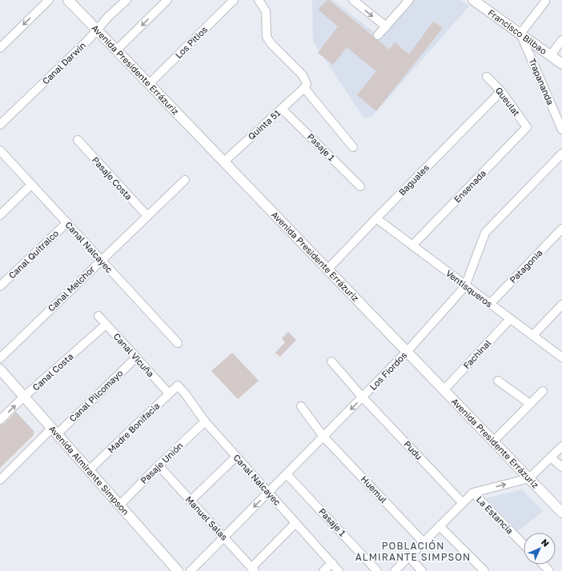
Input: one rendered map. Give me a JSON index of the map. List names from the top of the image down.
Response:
{
  "streets": {
    "street": [
      "Francisco Bilbao",
      "Los Pitios",
      "Canal Darwin",
      "Avenida Presidente Errázuriz",
      "Trapananda",
      "Queulat",
      "Quinta 51",
      "Pasaje 1",
      "Pasaje Costa",
      "Baguales",
      "Ensenada",
      "Canal Nalcayec",
      "Canal Quitralco",
      "Patagonia",
      "Canal Melchor",
      "Ventisqueros",
      "Fachinal",
      "Canal Vicuña",
      "Los Fiordos",
      "Canal Costa",
      "Canal Pilcomayo",
      "Madre Bonifacia",
      "Pudu",
      "Pasaje Unión",
      "Avenida Almirante Simpson",
      "Huemul",
      "La Estancia",
      "Manuel Salas"
    ]
  },
  "crossings": [
    ["Francisco Bilbao", "Trapananda"],
    ["Los Pitios", "Avenida Presidente Errázuriz"],
    ["Canal Darwin", "Avenida Presidente Errázuriz"],
    ["Avenida Presidente Errázuriz", "Quinta 51"],
    ["Avenida Presidente Errázuriz", "Baguales"],
    ["Avenida Presidente Errázuriz", "Fachinal"],
    ["Avenida Presidente Errázuriz", "Los Fiordos"],
    ["Queulat", "Baguales"],
    ["Queulat", "Ensenada"],
    ["Quinta 51", "Pasaje 1"],
    ["Pasaje 1", "Los Fiordos"],
    ["Pasaje Costa", "Canal Melchor"],
    ["Baguales", "Ventisqueros"],
    ["Ensenada", "Ventisqueros"],
    ["Canal Nalcayec", "Canal Quitralco"],
    ["Canal Nalcayec", "Canal Melchor"],
    ["Canal Nalcayec", "Los Fiordos"],
    ["Canal Nalcayec", "Madre Bonifacia"],
    ["Canal Nalcayec", "Pasaje Unión"],
    ["Patagonia", "Ventisqueros"],
    ["Ventisqueros", "Fachinal"],
    ["Ventisqueros", "Los Fiordos"],
    ["Canal Vicuña", "Canal Costa"],
    ["Canal Vicuña", "Canal Pilcomayo"],
    ["Canal Vicuña", "Madre Bonifacia"],
    ["Los Fiordos", "Pudu"],
    ["Los Fiordos", "Huemul"],
    ["Los Fiordos", "Manuel Salas"],
    ["Canal Costa", "Avenida Almirante Simpson"],
    ["Canal Pilcomayo", "Avenida Almirante Simpson"],
    ["Madre Bonifacia", "Avenida Almirante Simpson"],
    ["Pasaje Unión", "Avenida Almirante Simpson"],
    ["Pasaje Unión", "Manuel Salas"]
  ],
  "districts": ["POBLACIÓN ALMIRANTE SIMPSON"],
  "north": "top right"
}
